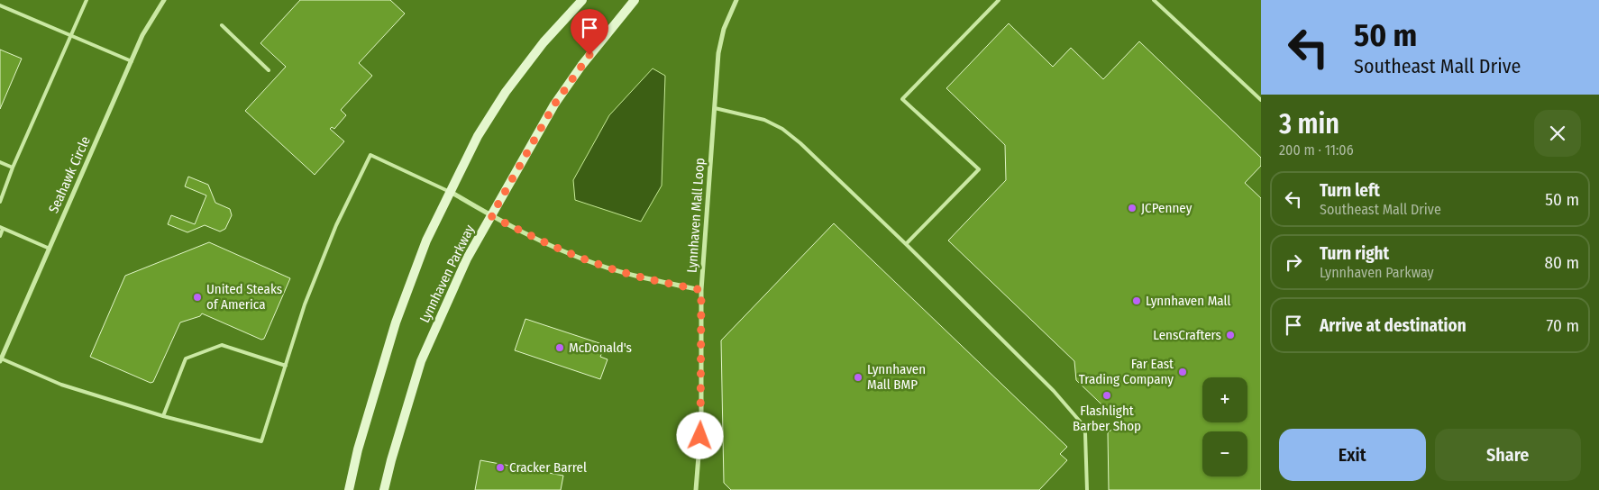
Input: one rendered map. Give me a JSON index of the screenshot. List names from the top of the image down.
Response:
{
  "streets": {
    "main road": ["Lynnhaven Parkway"],
    "street": ["Seahawk Circle", "Lynnhaven Mall Loop"]
  },
  "places": [
    "JCPenney",
    "United Steaks of America",
    "Lynnhaven Mall",
    "LensCrafters",
    "McDonald's",
    "Far East Trading Company",
    "Lynnhaven Mall BMP",
    "Flashlight Barber Shop",
    "Cracker Barrel"
  ],
  "page": {
    "turn": ["50 m", "Southeast Mall Drive"],
    "heading": ["3 min", "200 m · 11:06"],
    "list": [
      {
        "name": "Turn left",
        "note": "Southeast Mall Drive",
        "value": "50 m"
      },
      {
        "name": "Turn right",
        "note": "Lynnhaven Parkway",
        "value": "80 m"
      },
      {
        "name": "Arrive at destination",
        "value": "70 m"
      }
    ],
    "map_buttons": ["+", "−"],
    "buttons": ["Exit", "Share"]
  }
}
